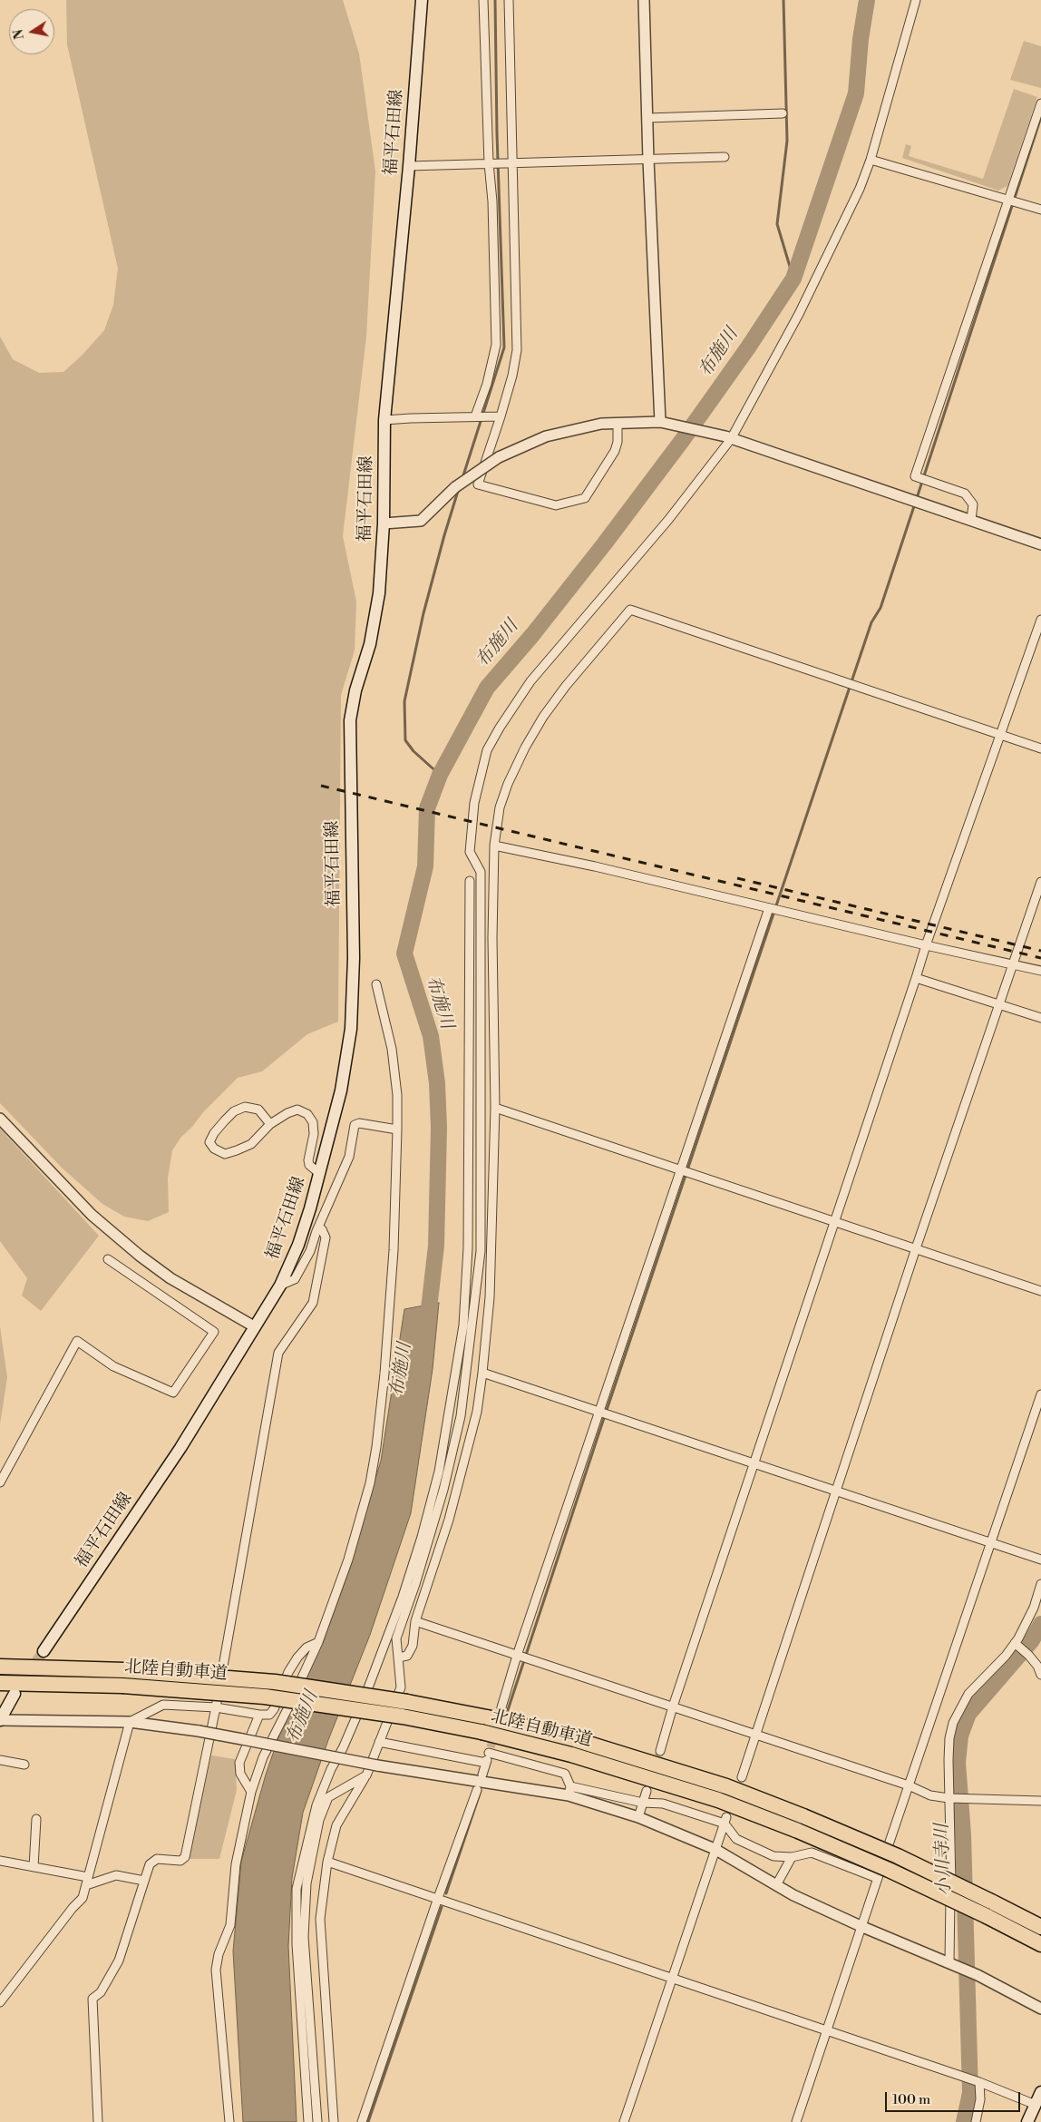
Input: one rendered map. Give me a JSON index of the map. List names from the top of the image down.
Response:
{
  "streets": {
    "highway": ["北陸自動車道"],
    "main road": ["福平石田線"]
  },
  "water": ["布施川", "小川寺川"],
  "scale_bar": "100 m",
  "north": "left"
}
